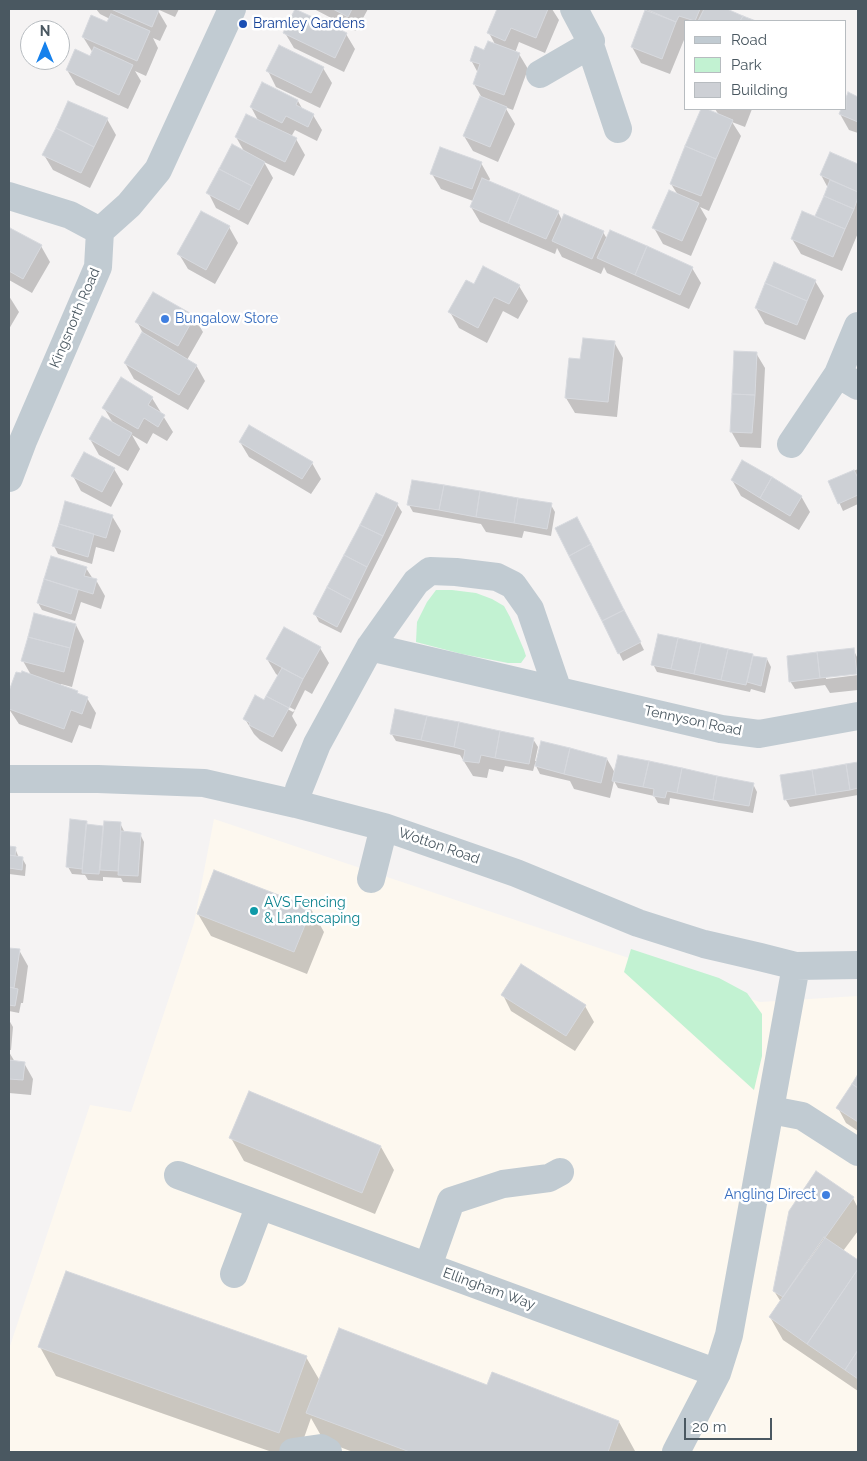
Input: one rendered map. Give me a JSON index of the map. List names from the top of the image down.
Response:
{
  "streets": {
    "street": [
      "Kingsnorth Road",
      "Tennyson Road",
      "Wotton Road",
      "Ellingham Way"
    ]
  },
  "places": [
    "Bramley Gardens",
    "Bungalow Store",
    "AVS Fencing & Landscaping",
    "Angling Direct"
  ],
  "legend": ["Road", "Park", "Building"],
  "scale_bar": "20 m",
  "north": "top"
}
